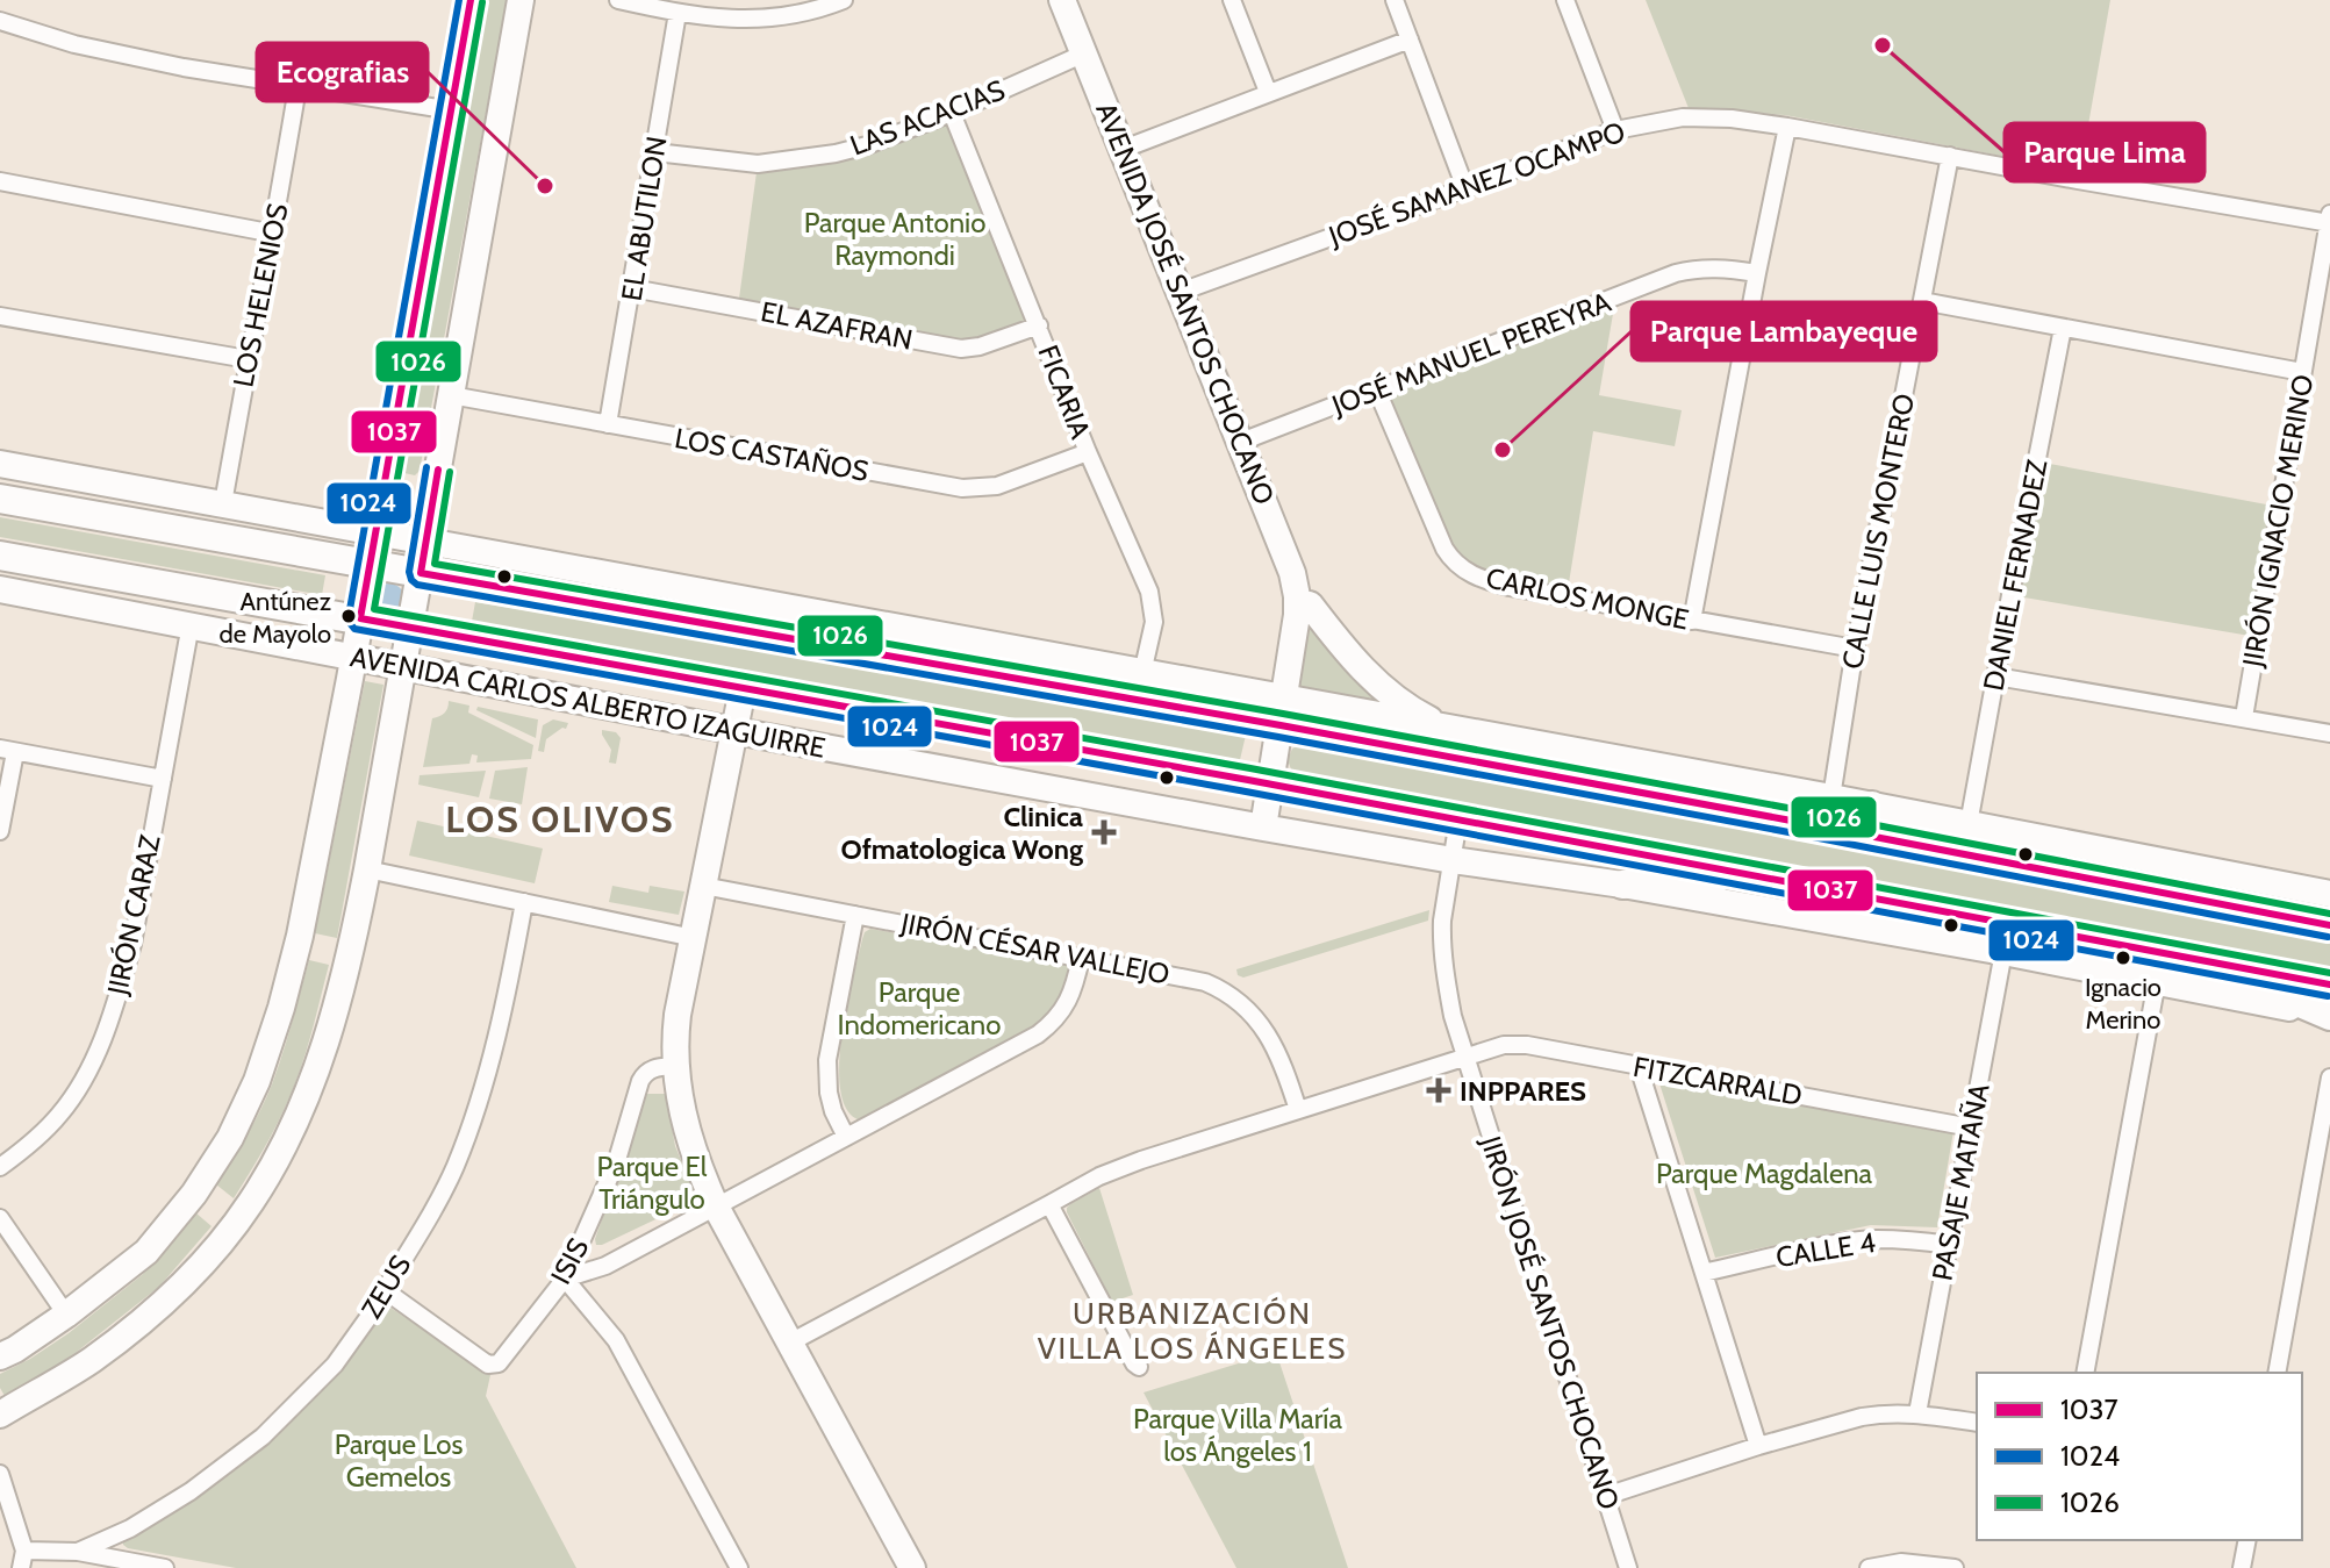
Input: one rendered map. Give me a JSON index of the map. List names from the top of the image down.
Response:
{
  "streets": {
    "main road": ["AVENIDA CARLOS ALBERTO IZAGUIRRE"],
    "street": [
      "LAS ACACIAS",
      "JOSÉ SAMANEZ OCAMPO",
      "EL ABUTILON",
      "LOS HELENIOS",
      "AVENIDA JOSÉ SANTOS CHOCANO",
      "EL AZAFRAN",
      "JOSÉ MANUEL PEREYRA",
      "FICARIA",
      "LOS CASTAÑOS",
      "JIRÓN IGNACIO MERINO",
      "CALLE LUIS MONTERO",
      "DANIEL FERNADEZ",
      "CARLOS MONGE",
      "JIRÓN CARAZ",
      "JIRÓN CÉSAR VALLEJO",
      "FITZCARRALD",
      "PASAJE MATAÑA",
      "CALLE 4",
      "ISIS",
      "ZEUS",
      "JIRÓN JOSÉ SANTOS CHOCANO"
    ]
  },
  "crossings": [
    ["LAS ACACIAS", "EL ABUTILON"],
    ["LAS ACACIAS", "AVENIDA JOSÉ SANTOS CHOCANO"],
    ["LAS ACACIAS", "FICARIA"],
    ["JOSÉ SAMANEZ OCAMPO", "AVENIDA JOSÉ SANTOS CHOCANO"],
    ["JOSÉ SAMANEZ OCAMPO", "JIRÓN IGNACIO MERINO"],
    ["JOSÉ SAMANEZ OCAMPO", "CALLE LUIS MONTERO"],
    ["EL ABUTILON", "EL AZAFRAN"],
    ["EL ABUTILON", "LOS CASTAÑOS"],
    ["AVENIDA JOSÉ SANTOS CHOCANO", "JOSÉ MANUEL PEREYRA"],
    ["AVENIDA JOSÉ SANTOS CHOCANO", "AVENIDA CARLOS ALBERTO IZAGUIRRE"],
    ["EL AZAFRAN", "FICARIA"],
    ["JOSÉ MANUEL PEREYRA", "CARLOS MONGE"],
    ["FICARIA", "LOS CASTAÑOS"],
    ["CALLE LUIS MONTERO", "CARLOS MONGE"],
    ["AVENIDA CARLOS ALBERTO IZAGUIRRE", "JIRÓN CARAZ"],
    ["AVENIDA CARLOS ALBERTO IZAGUIRRE", "PASAJE MATAÑA"],
    ["AVENIDA CARLOS ALBERTO IZAGUIRRE", "JIRÓN JOSÉ SANTOS CHOCANO"],
    ["JIRÓN CÉSAR VALLEJO", "FITZCARRALD"],
    ["FITZCARRALD", "PASAJE MATAÑA"],
    ["FITZCARRALD", "JIRÓN JOSÉ SANTOS CHOCANO"],
    ["PASAJE MATAÑA", "CALLE 4"],
    ["ISIS", "ZEUS"]
  ],
  "districts": ["LOS OLIVOS", "URBANIZACIÓN VILLA LOS ÁNGELES"],
  "parks": [
    "Parque Antonio Raymondi",
    "Parque Indomericano",
    "Parque El Triángulo",
    "Parque Magdalena",
    "Parque Villa María los Ángeles 1",
    "Parque Los Gemelos"
  ],
  "places": {
    "other": [
      "Parque Lima",
      "Ecografias",
      "Parque Lambayeque",
      "Antúnez de Mayolo",
      "Ignacio Merino"
    ],
    "health": ["Clinica Ofmatologica Wong", "INPPARES"]
  },
  "lines": ["transit line 1037", "transit line 1024", "transit line 1026"],
  "legend": ["1037", "1024", "1026"]
}
